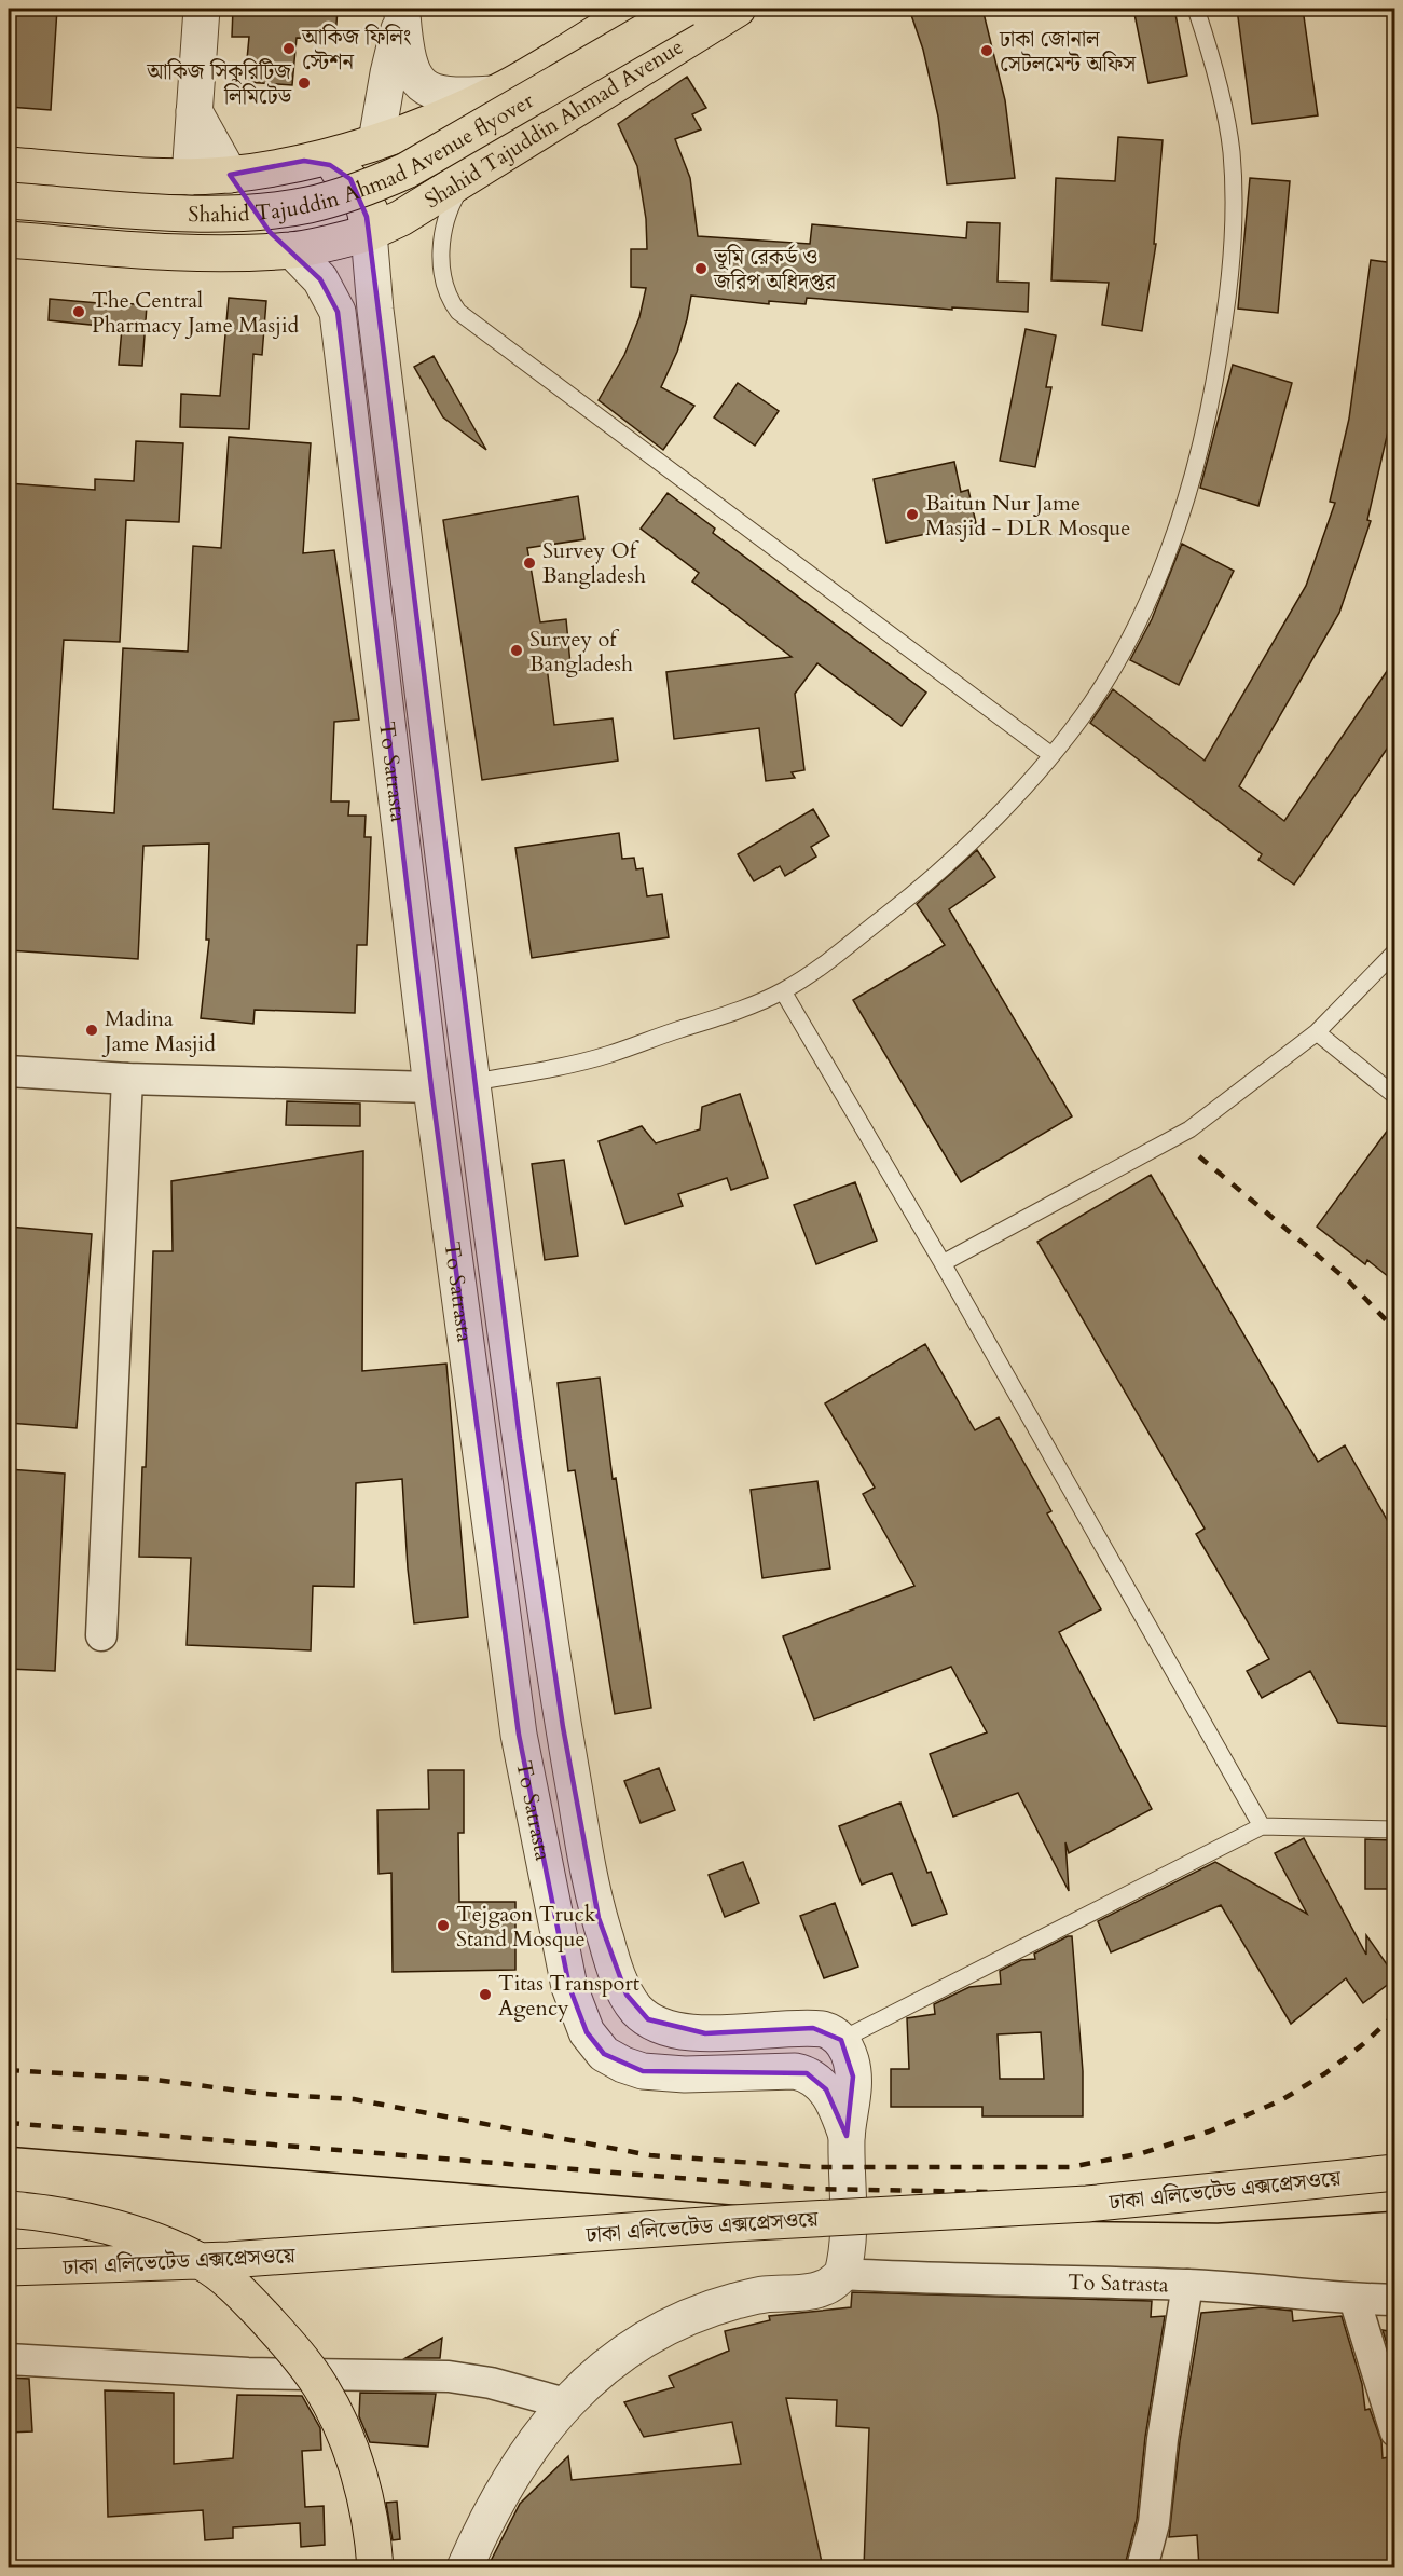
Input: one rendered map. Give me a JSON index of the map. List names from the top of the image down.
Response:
{
  "streets": {
    "main road": ["Shahid Tajuddin Ahmad Avenue", "Shahid Tajuddin Ahmad Avenue flyover", "ঢাকা এলিভেটেড এক্সপ্রেসওয়ে"],
    "street": ["To Satrasta"]
  },
  "crossings": [
    ["Shahid Tajuddin Ahmad Avenue", "To Satrasta"]
  ],
  "places": [
    "আকিজ ফিলিং স্টেশন",
    "ঢাকা জোনাল সেটলমেন্ট অফিস",
    "আকিজ সিকুরিটিজ লিমিটেড",
    "ভূমি রেকর্ড ও জরিপ অধিদপ্তর",
    "The Central Pharmacy Jame Masjid",
    "Baitun Nur Jame Masjid - DLR Mosque",
    "Survey Of Bangladesh",
    "Survey of Bangladesh",
    "Madina Jame Masjid",
    "Tejgaon Truck Stand Mosque",
    "Titas Transport Agency"
  ]
}
